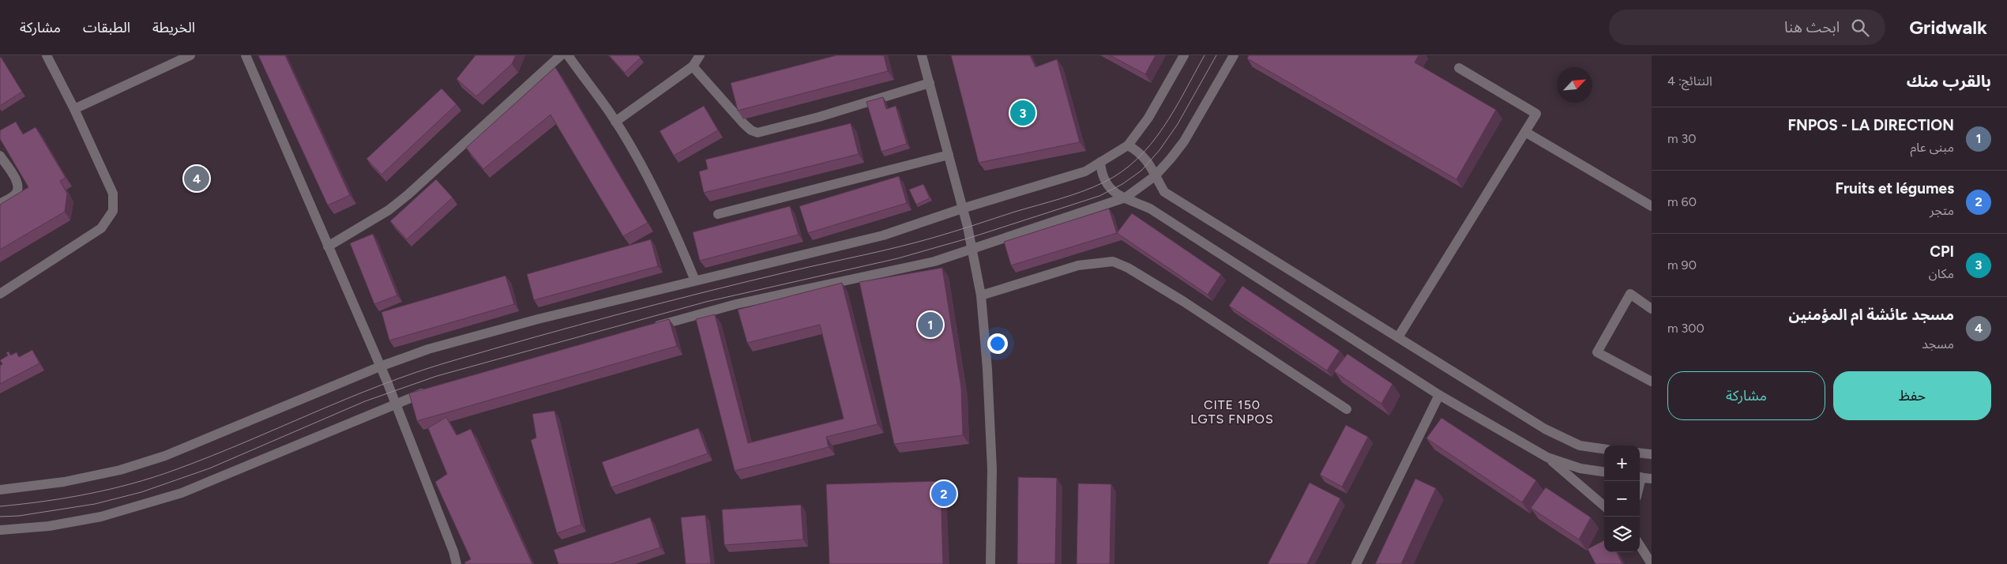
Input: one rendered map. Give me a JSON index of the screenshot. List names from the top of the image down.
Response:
{
  "districts": ["CITE 150 LGTS FNPOS"],
  "north": "top right",
  "page": {
    "header": "Gridwalk",
    "search": "ابحث هنا",
    "nav": ["الخريطة", "الطبقات", "مشاركة"],
    "heading": ["بالقرب منك", "النتائج: 4"],
    "pins": [
      "3",
      "4",
      "1",
      "2"
    ],
    "list": [
      {
        "mark": "1",
        "name": "FNPOS - LA DIRECTION",
        "note": "مبنى عام",
        "value": "30 m"
      },
      {
        "mark": "2",
        "name": "Fruits et légumes",
        "note": "متجر",
        "value": "60 m"
      },
      {
        "mark": "3",
        "name": "CPI",
        "note": "مكان",
        "value": "90 m"
      },
      {
        "mark": "4",
        "name": "مسجد عائشة ام المؤمنين",
        "note": "مسجد",
        "value": "300 m"
      }
    ],
    "buttons": ["حفظ", "مشاركة"],
    "map_buttons": ["+", "−"]
  }
}
